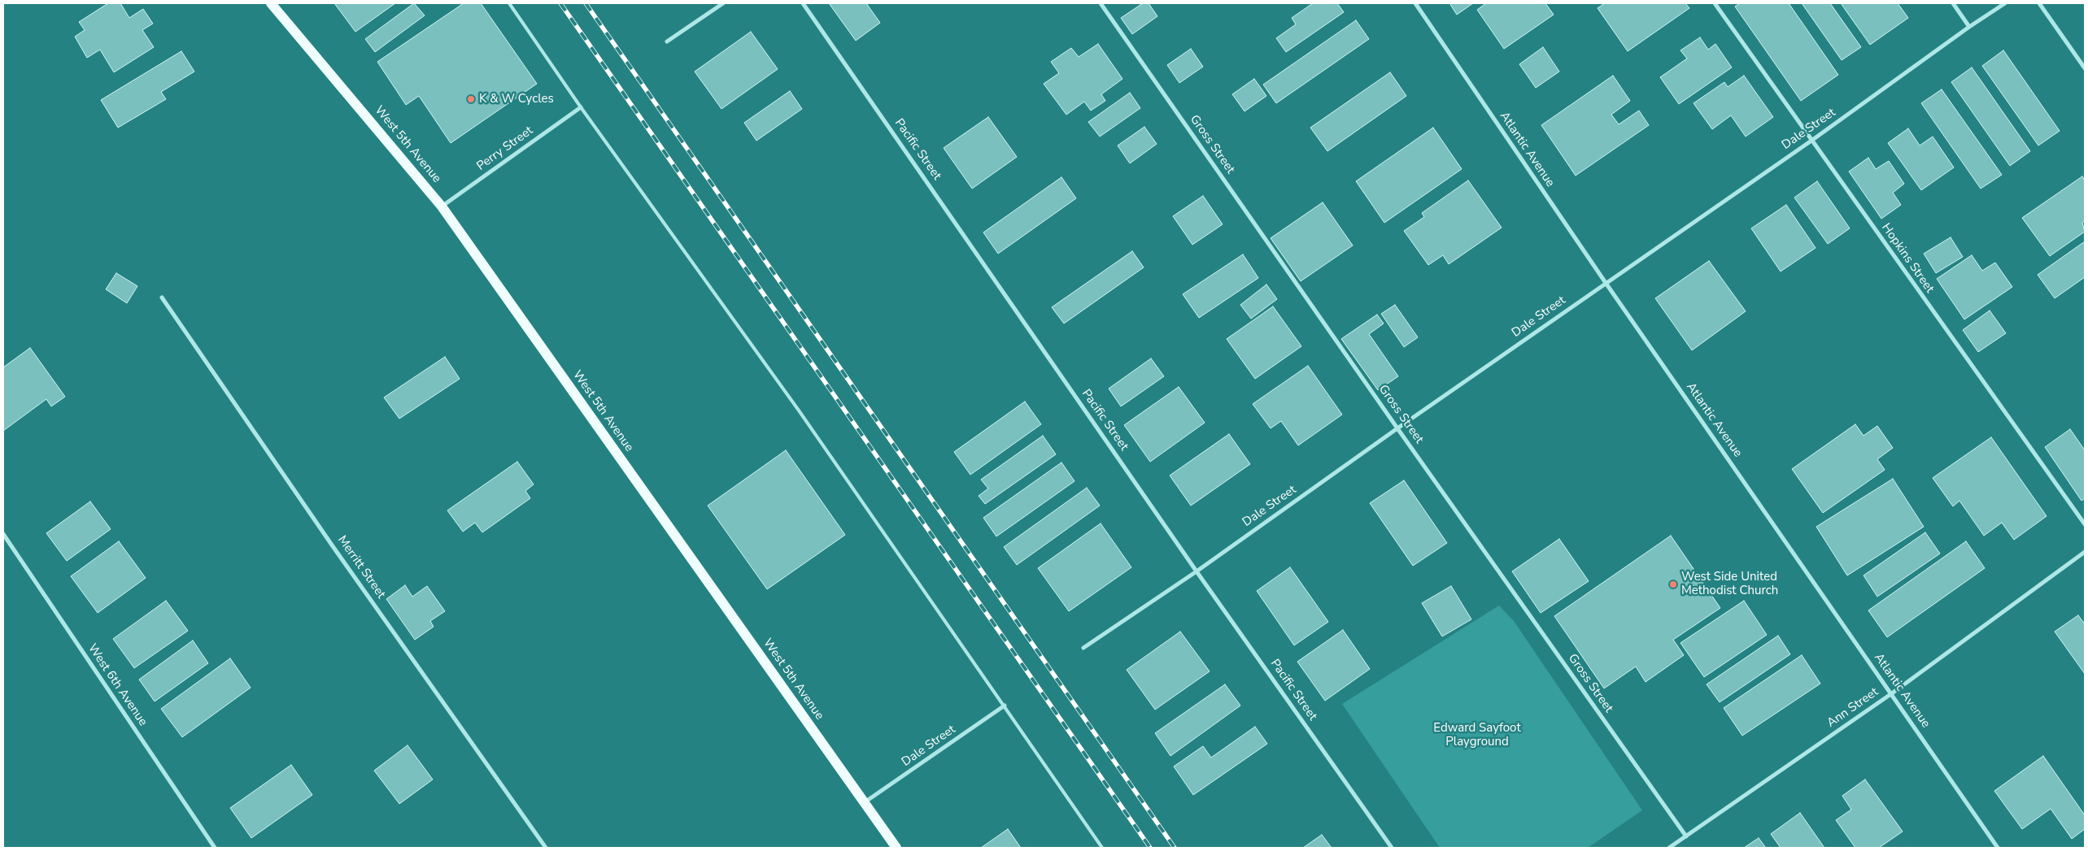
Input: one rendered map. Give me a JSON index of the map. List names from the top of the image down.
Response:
{
  "streets": {
    "main road": ["West 5th Avenue"],
    "street": [
      "Dale Street",
      "Gross Street",
      "Perry Street",
      "Pacific Street",
      "Atlantic Avenue",
      "Hopkins Street",
      "Merritt Street",
      "West 6th Avenue",
      "Ann Street"
    ]
  },
  "crossings": [
    ["Dale Street", "West 5th Avenue"],
    ["Dale Street", "Gross Street"],
    ["Dale Street", "Pacific Street"],
    ["Dale Street", "Atlantic Avenue"],
    ["Dale Street", "Hopkins Street"],
    ["West 5th Avenue", "Perry Street"],
    ["Gross Street", "Ann Street"],
    ["Atlantic Avenue", "Ann Street"]
  ],
  "parks": ["Edward Sayfoot Playground"],
  "places": ["K & W Cycles", "West Side United Methodist Church"]
}
